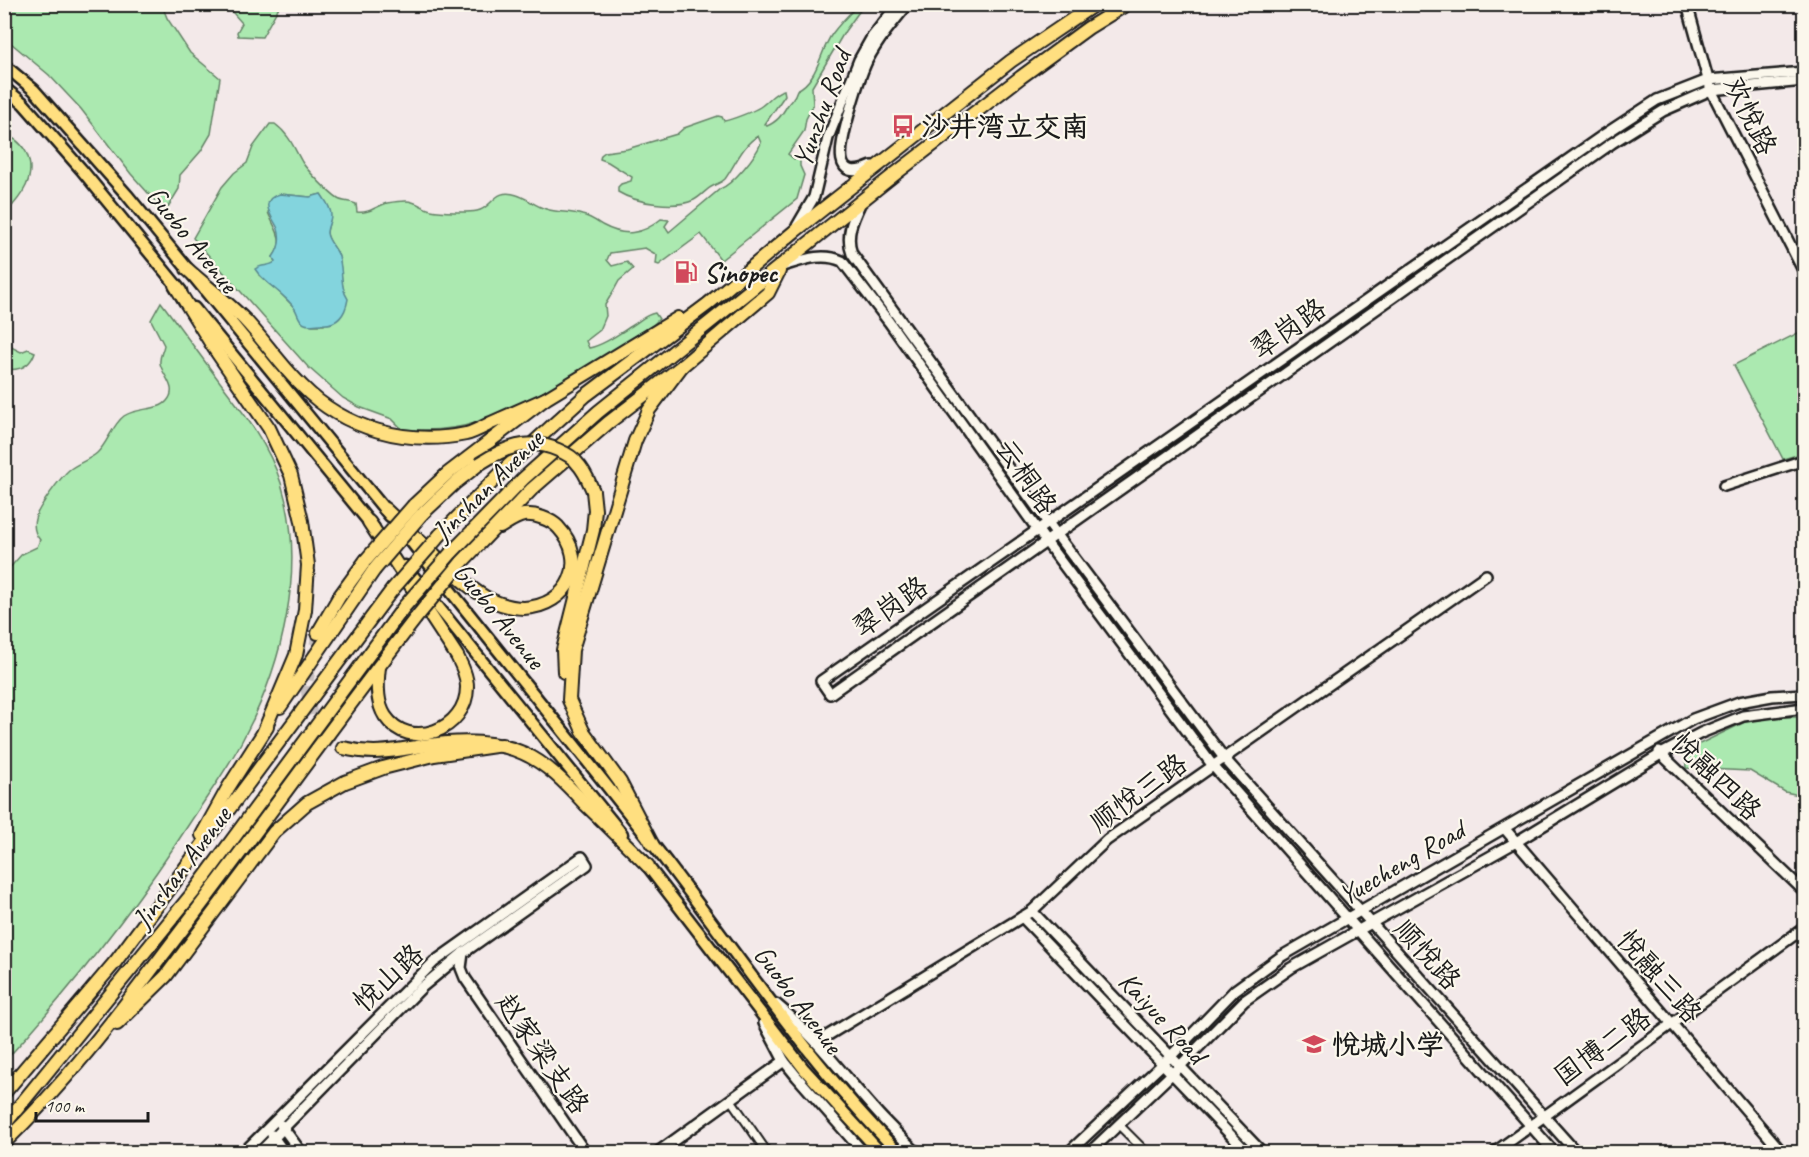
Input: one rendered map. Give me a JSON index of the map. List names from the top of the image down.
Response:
{
  "streets": {
    "highway": ["Jinshan Avenue"],
    "main road": [
      "Yunzhu Road",
      "欢悦路",
      "Guobo Avenue",
      "翠岗路",
      "云桐路",
      "悦融四路",
      "顺悦三路",
      "Yuecheng Road",
      "顺悦路",
      "悦融三路",
      "悦山路",
      "Kaiyue Road",
      "国博二路",
      "赵家梁支路"
    ]
  },
  "crossings": [
    ["Yunzhu Road", "Jinshan Avenue"],
    ["欢悦路", "翠岗路"],
    ["翠岗路", "云桐路"],
    ["云桐路", "Jinshan Avenue"],
    ["云桐路", "顺悦三路"],
    ["云桐路", "顺悦路"],
    ["悦融四路", "Yuecheng Road"],
    ["顺悦三路", "顺悦路"],
    ["顺悦三路", "Kaiyue Road"],
    ["Yuecheng Road", "顺悦路"],
    ["Yuecheng Road", "悦融三路"],
    ["Yuecheng Road", "Kaiyue Road"],
    ["顺悦路", "国博二路"],
    ["悦融三路", "国博二路"]
  ],
  "places": {
    "bus stop": ["沙井湾立交南"],
    "fuel station": ["Sinopec"],
    "school or university": ["悦城小学"]
  },
  "scale_bar": "100 m"
}
